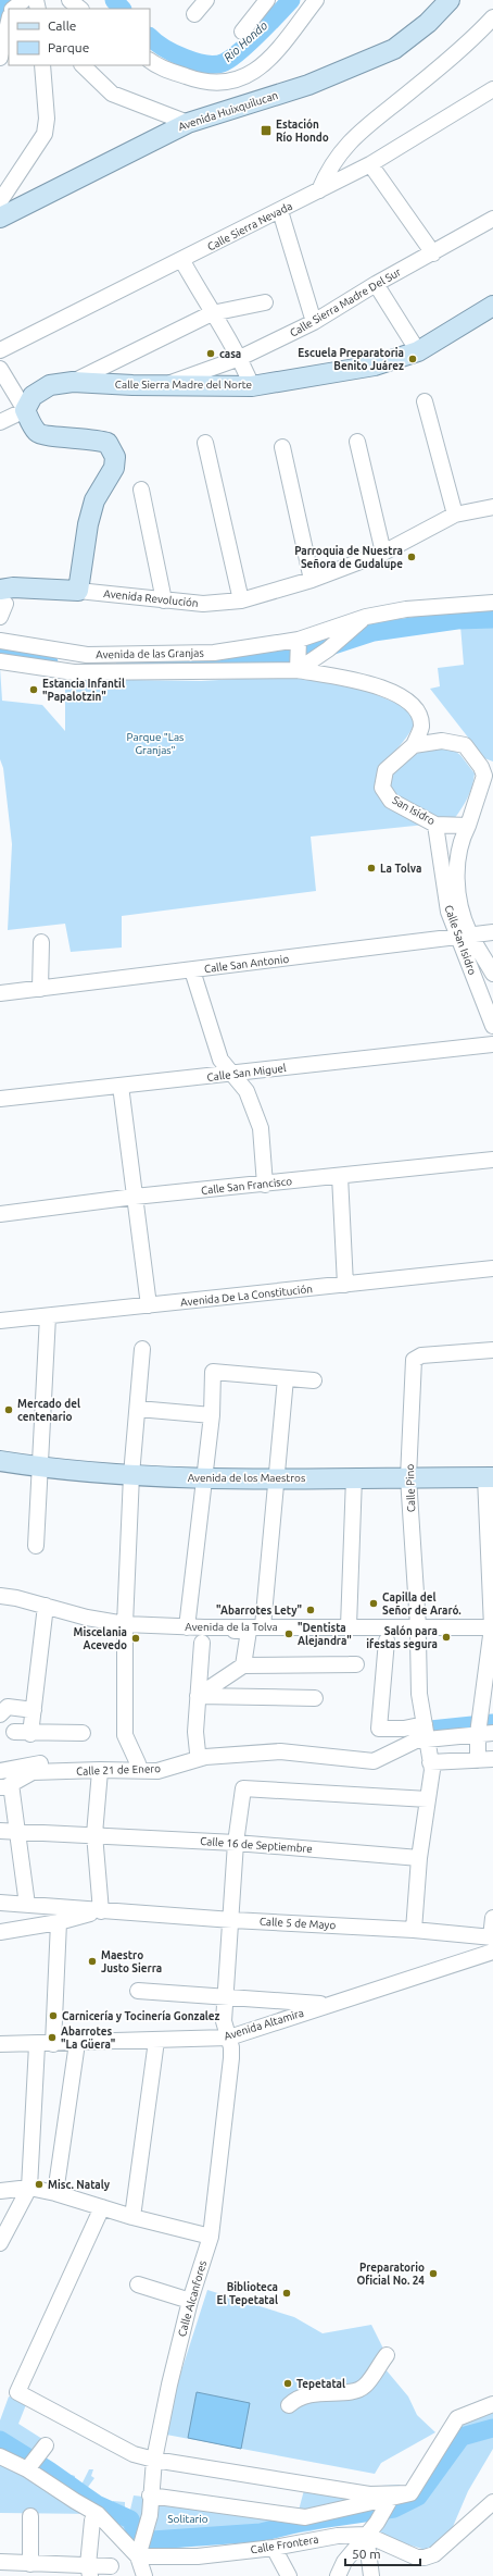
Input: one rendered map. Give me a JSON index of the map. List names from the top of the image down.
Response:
{
  "streets": {
    "main road": [
      "Avenida Huixquilucan",
      "Calle Sierra Madre del Norte",
      "Avenida Revolución",
      "Avenida de los Maestros"
    ],
    "street": [
      "Calle Sierra Nevada",
      "Calle Sierra Madre Del Sur",
      "Avenida de las Granjas",
      "San Isidro",
      "Calle San Isidro",
      "Calle San Antonio",
      "Calle San Miguel",
      "Calle San Francisco",
      "Avenida De La Constitución",
      "Calle Pino",
      "Avenida de la Tolva",
      "Calle 21 de Enero",
      "Calle 16 de Septiembre",
      "Calle 5 de Mayo",
      "Avenida Altamira",
      "Calle Alcanfores",
      "Calle Frontera"
    ]
  },
  "crossings": [
    ["Calle Sierra Madre Del Sur", "Calle Sierra Madre del Norte"],
    ["Avenida de las Granjas", "San Isidro"],
    ["Avenida de las Granjas", "Calle San Isidro"],
    ["San Isidro", "Calle San Isidro"],
    ["Calle San Isidro", "Calle San Antonio"],
    ["Avenida de los Maestros", "Calle Pino"],
    ["Calle Pino", "Avenida de la Tolva"],
    ["Calle Pino", "Calle 16 de Septiembre"],
    ["Calle Pino", "Calle 5 de Mayo"],
    ["Calle Pino", "Calle Alcanfores"],
    ["Calle 16 de Septiembre", "Calle Alcanfores"],
    ["Calle 5 de Mayo", "Avenida Altamira"],
    ["Calle 5 de Mayo", "Calle Alcanfores"],
    ["Avenida Altamira", "Calle Alcanfores"],
    ["Calle Alcanfores", "Calle Frontera"]
  ],
  "water": ["Rio Hondo"],
  "parks": ["Parque \"Las Granjas\"", "Solitario"],
  "places": {
    "transit": ["Estación Río Hondo"],
    "other": [
      "casa",
      "Escuela Preparatoria Benito Juárez",
      "Parroquia de Nuestra Señora de Gudalupe",
      "Estancia Infantil \"Papalotzin\"",
      "La Tolva",
      "Mercado del centenario",
      "Capilla del Señor de Araró.",
      "\"Abarrotes Lety\"",
      "\"Dentista Alejandra\"",
      "Salón para ifestas segura",
      "Miscelania Acevedo",
      "Maestro Justo Sierra",
      "Carnicería y Tocinería Gonzalez",
      "Abarrotes \"La Güera\"",
      "Misc. Nataly",
      "Preparatorio Oficial No. 24",
      "Biblioteca El Tepetatal",
      "Tepetatal"
    ]
  },
  "legend": ["Calle", "Parque"],
  "scale_bar": "50 m"
}
